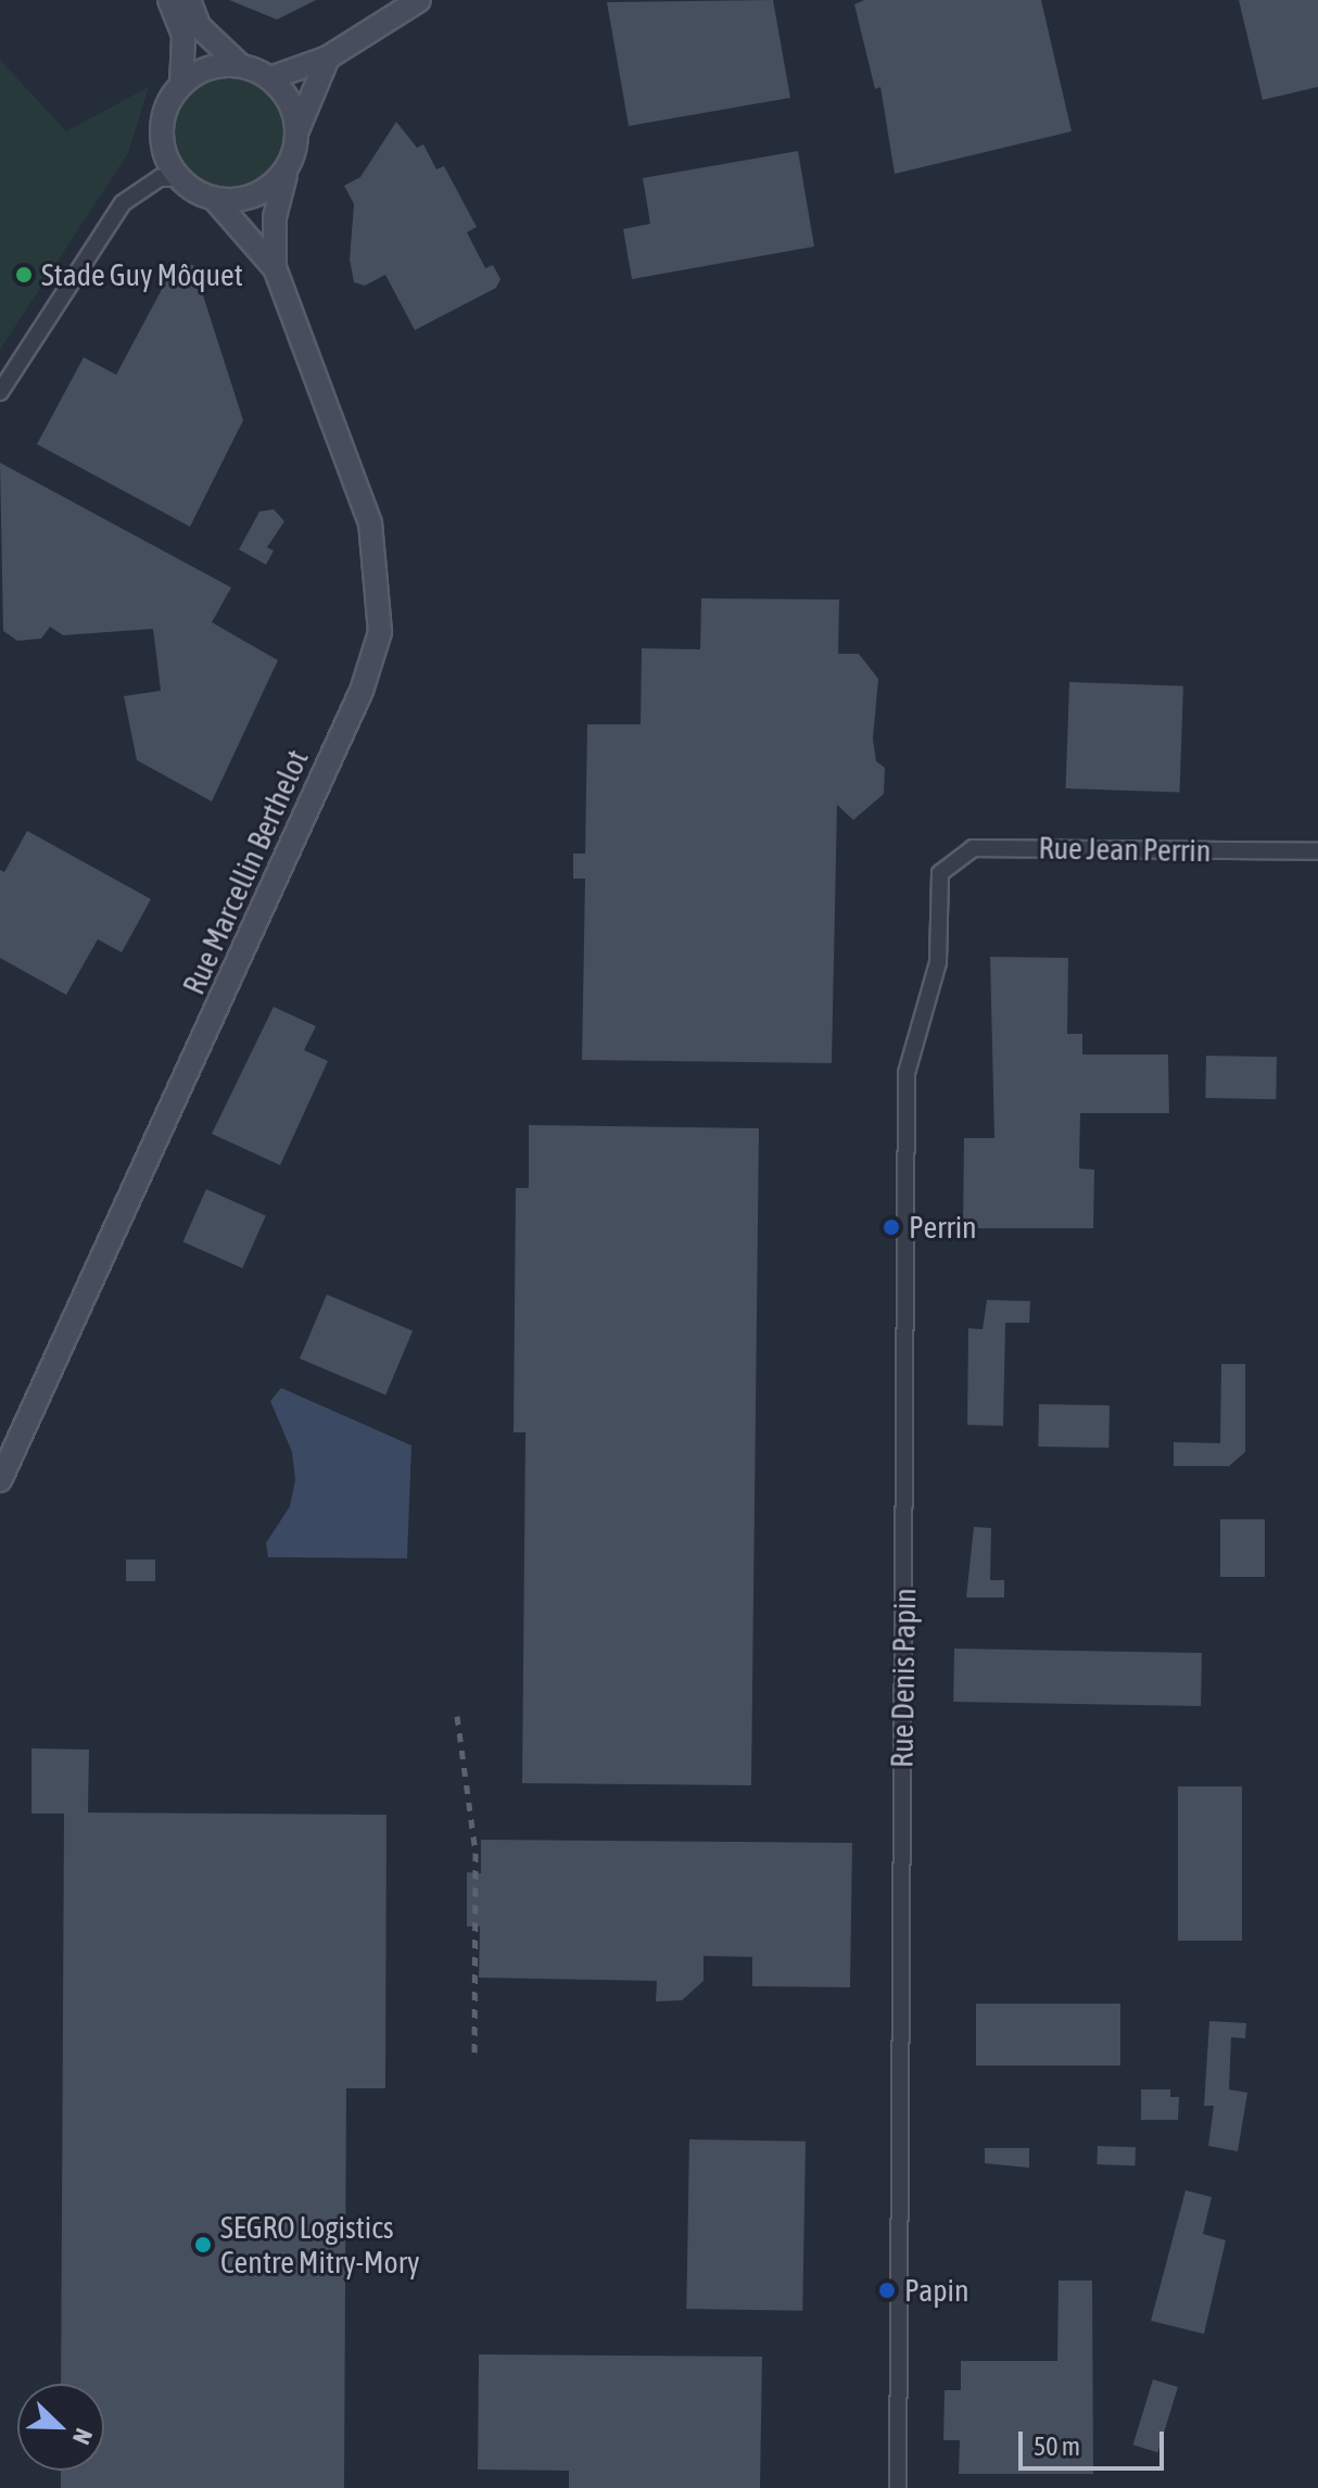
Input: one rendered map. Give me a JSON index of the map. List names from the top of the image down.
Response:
{
  "streets": {
    "street": ["Rue Jean Perrin", "Rue Marcellin Berthelot", "Rue Denis Papin"]
  },
  "crossings": [
    ["Rue Jean Perrin", "Rue Denis Papin"]
  ],
  "places": [
    "Stade Guy Môquet",
    "Perrin",
    "SEGRO Logistics Centre Mitry-Mory",
    "Papin"
  ],
  "scale_bar": "50 m",
  "north": "bottom right"
}
